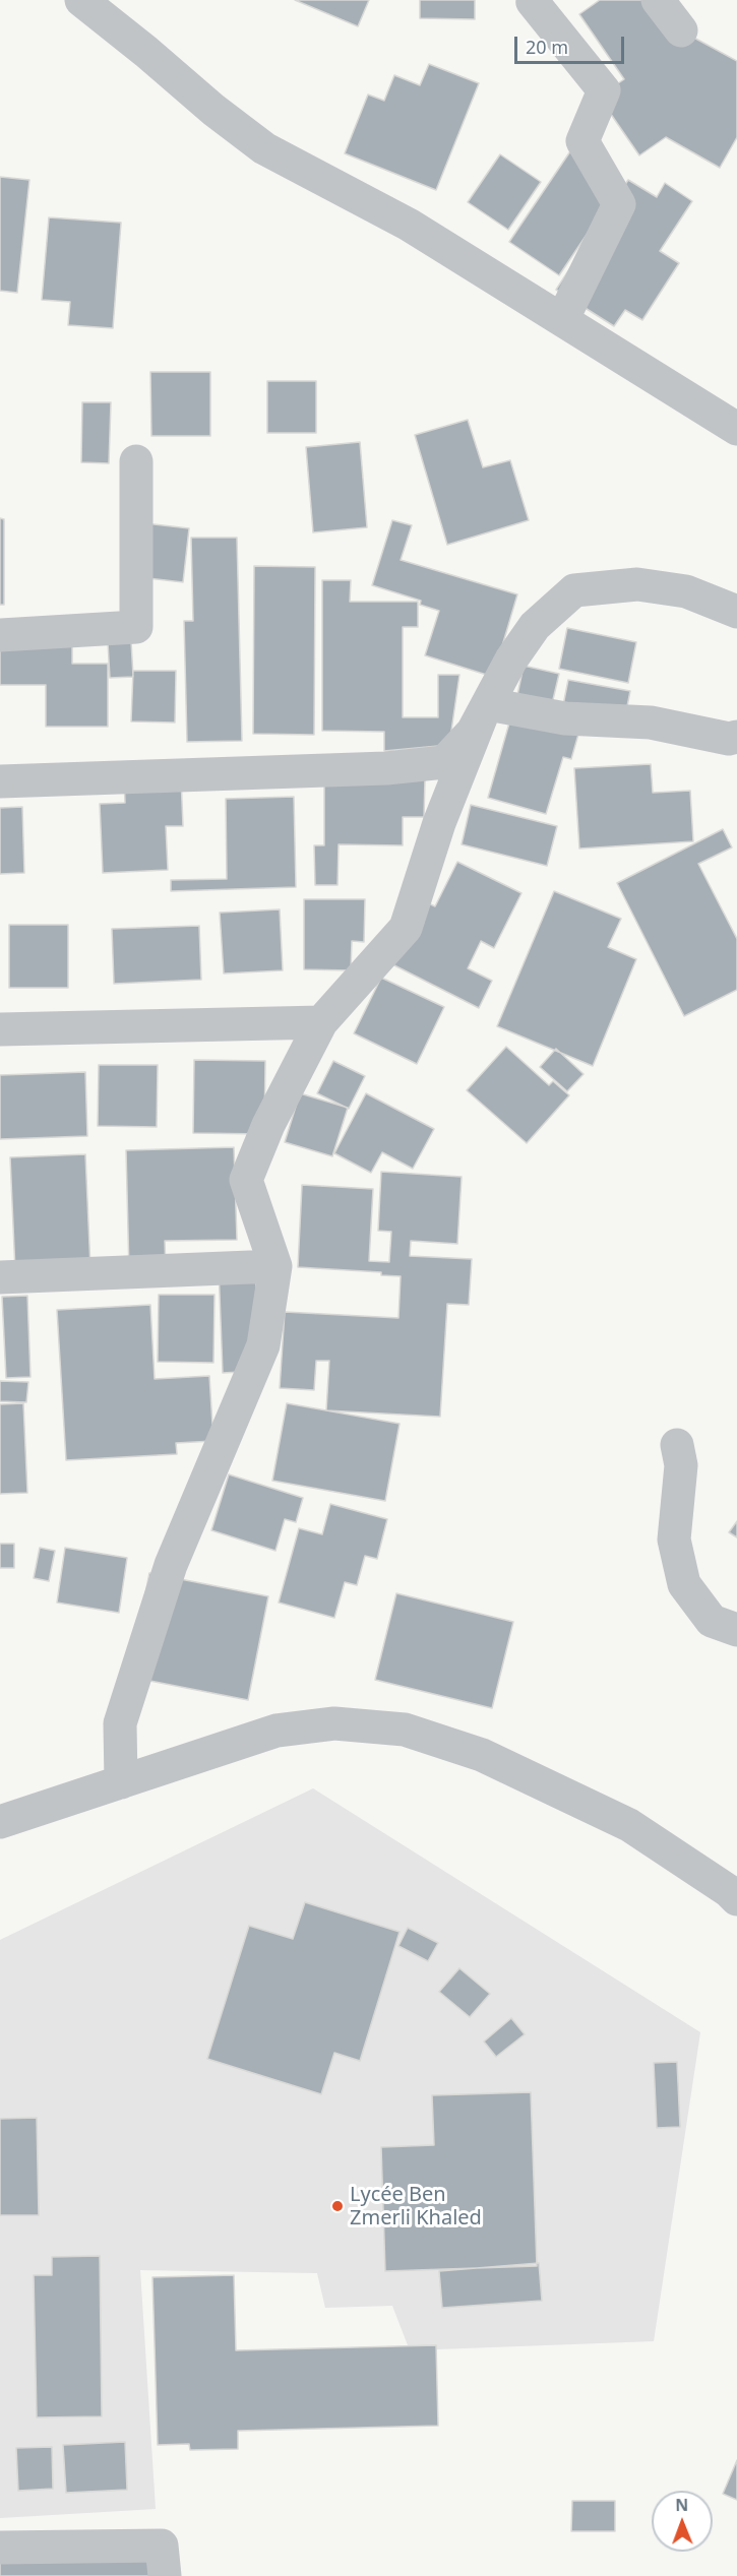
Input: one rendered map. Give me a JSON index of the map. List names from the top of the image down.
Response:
{
  "places": ["Lycée Ben Zmerli Khaled"],
  "scale_bar": "20 m",
  "north": "top"
}
